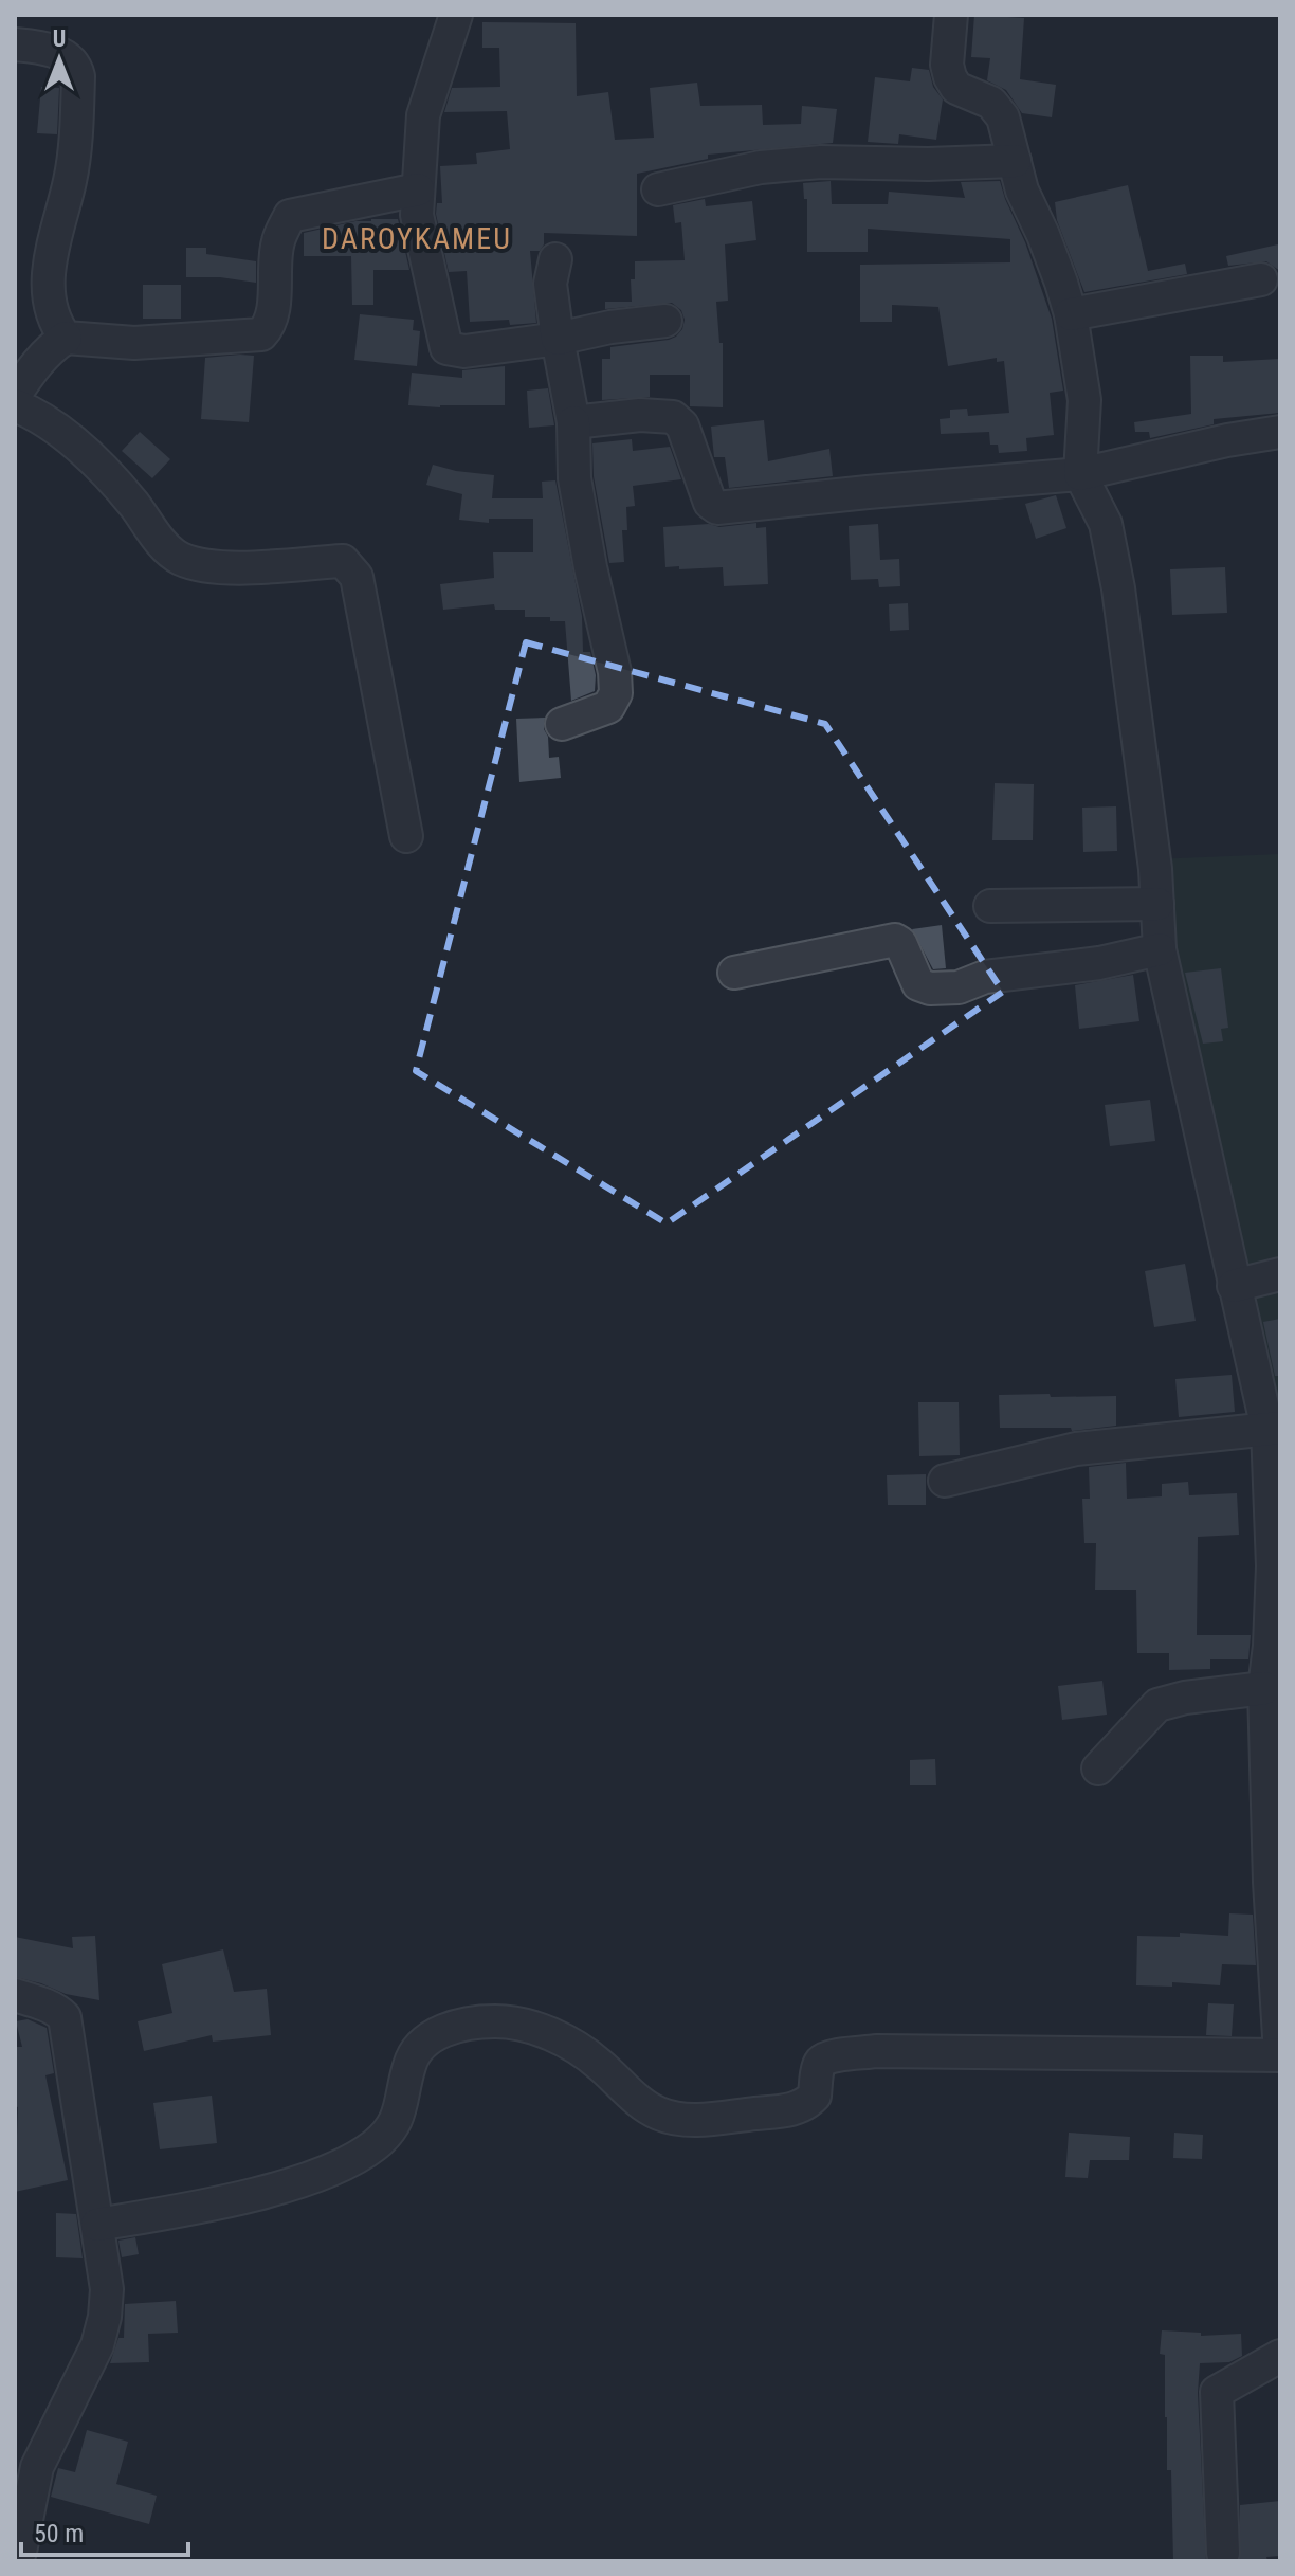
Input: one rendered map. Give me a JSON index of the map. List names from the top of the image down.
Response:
{
  "districts": ["DAROYKAMEU"],
  "scale_bar": "50 m",
  "north": "top"
}
